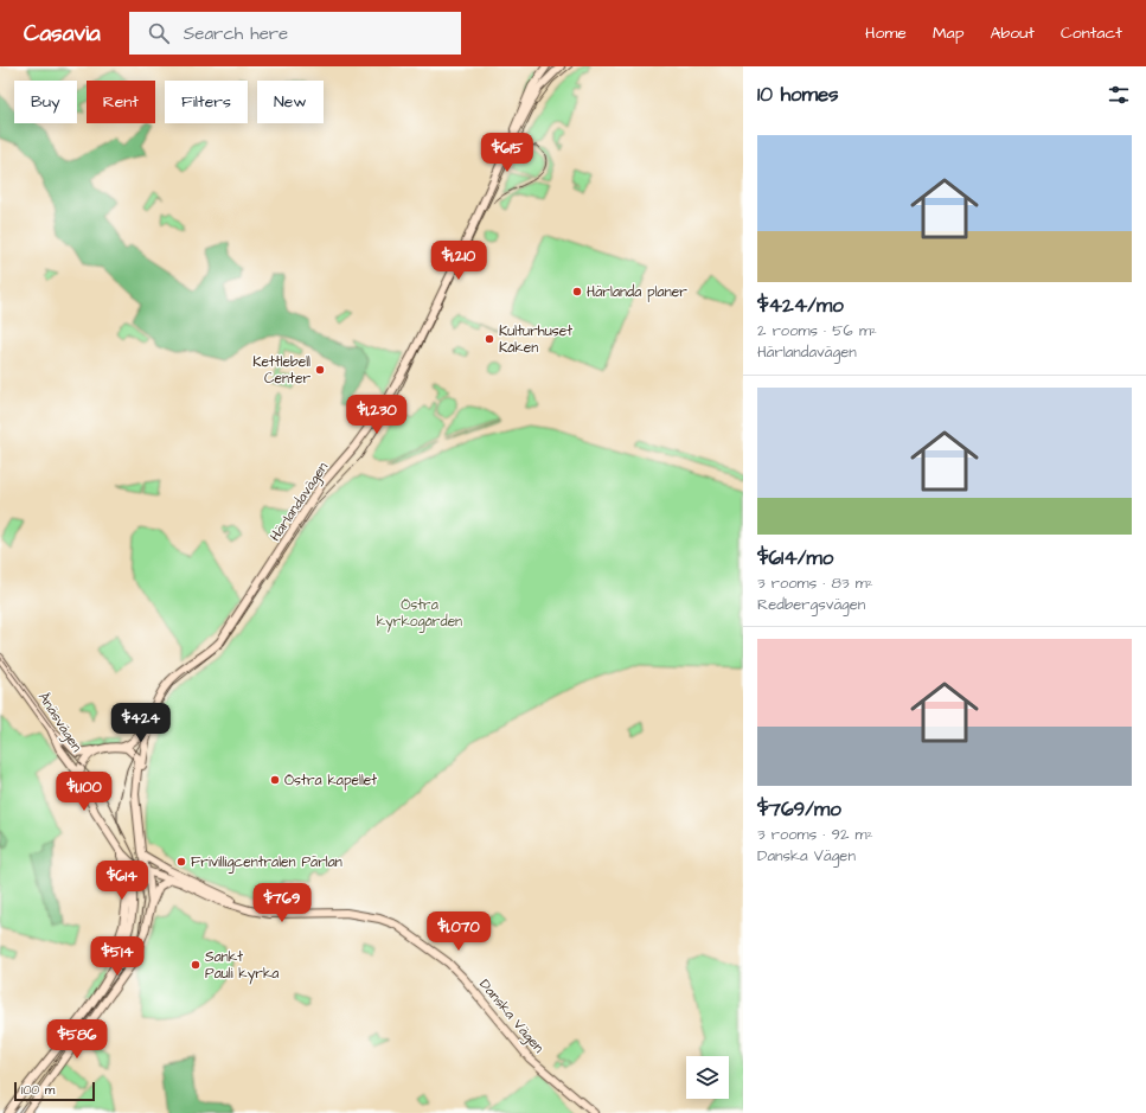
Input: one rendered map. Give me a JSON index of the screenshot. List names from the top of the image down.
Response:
{
  "streets": {
    "street": ["Härlandavägen", "Ånäsvägen", "Danska Vägen"]
  },
  "crossings": [
    ["Härlandavägen", "Danska Vägen"],
    ["Ånäsvägen", "Danska Vägen"]
  ],
  "parks": ["Östra kyrkogården"],
  "places": [
    "Härlanda planer",
    "Kulturhuset Kåken",
    "Kettlebell Center",
    "Östra kapellet",
    "Frivilligcentralen Pärlan",
    "Sankt Pauli kyrka"
  ],
  "scale_bar": "100 m",
  "page": {
    "header": "Casavia",
    "search": "Search here",
    "nav": [
      "Home",
      "Map",
      "About",
      "Contact"
    ],
    "heading": "10 homes",
    "chip": [
      "Buy",
      "Rent",
      "Filters",
      "New"
    ],
    "list": [
      {
        "name": "$424/mo",
        "note": "2 rooms · 56 m² · Härlandavägen"
      },
      {
        "name": "$614/mo",
        "note": "3 rooms · 83 m² · Redbergsvägen"
      },
      {
        "name": "$769/mo",
        "note": "3 rooms · 92 m² · Danska Vägen"
      }
    ],
    "price": [
      "$615",
      "$1,210",
      "$1,230",
      "$424",
      "$1,100",
      "$614",
      "$769",
      "$1,070",
      "$514",
      "$586"
    ],
    "scale": "100 m"
  }
}
